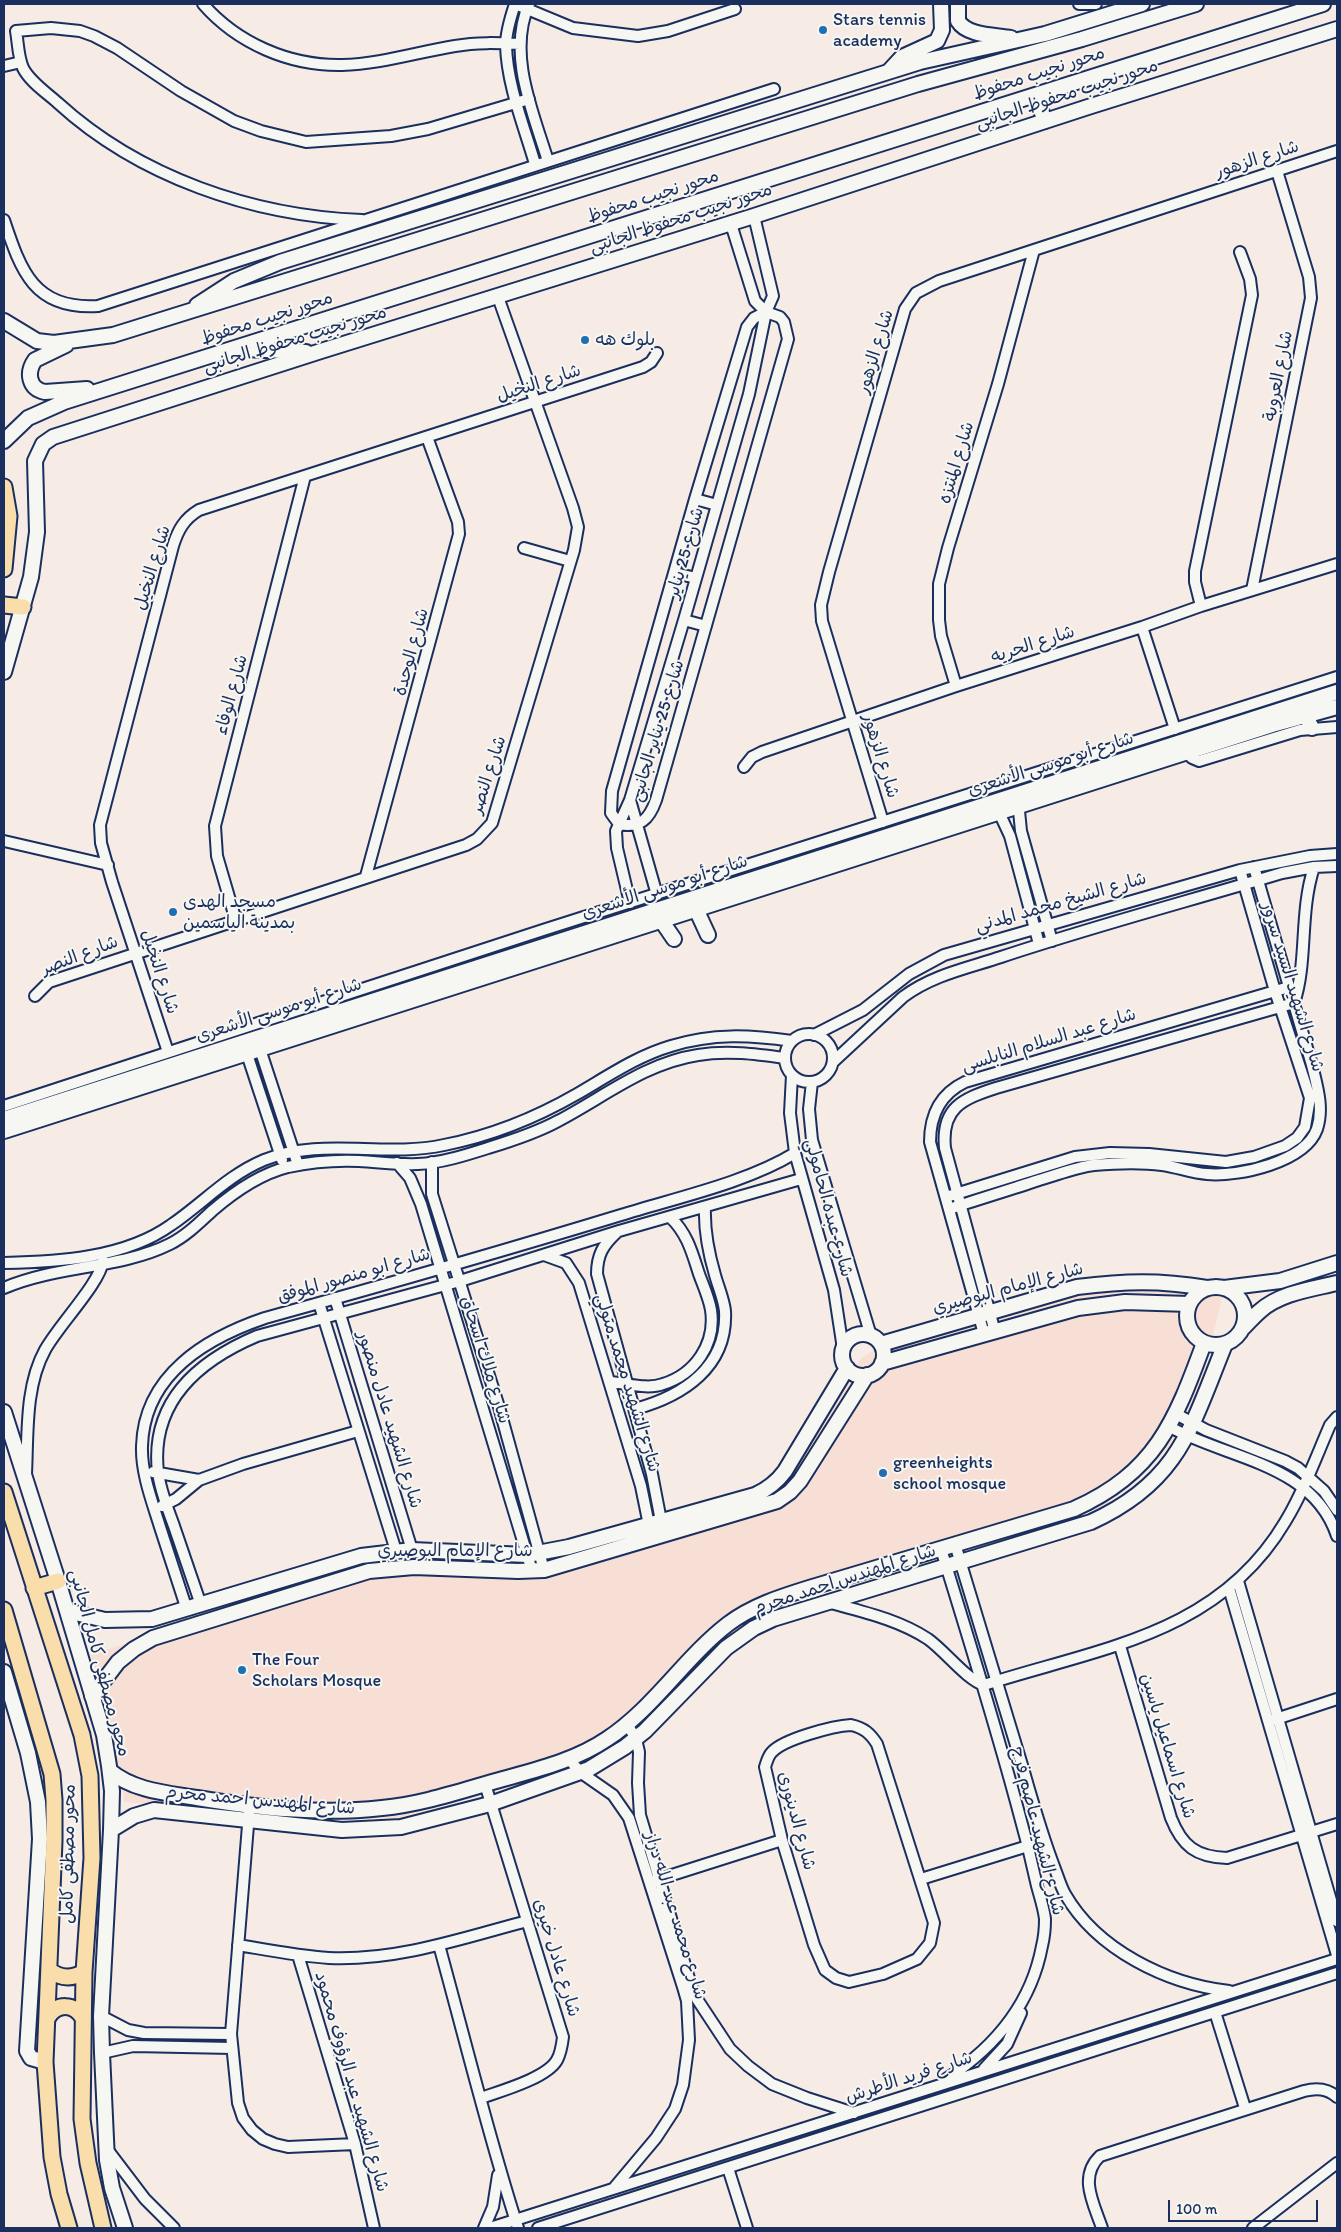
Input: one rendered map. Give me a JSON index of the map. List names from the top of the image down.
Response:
{
  "streets": {
    "main road": ["محور مصطفى كامل"],
    "street": [
      "محور نجيب محفوظ",
      "محور نجيب محفوظ الجانبى",
      "شارع الزهور",
      "شارع العروبة",
      "شارع النخيل",
      "شارع المنتزه",
      "شارع 25 يناير",
      "شارع الحريه",
      "شارع الوحدة",
      "شارع الوفاء",
      "شارع 25 يناير الجانبى",
      "شارع أبو موسى الأشعرى",
      "شارع النصر",
      "شارع الشيخ محمد المدني",
      "شارع الشهيد السيد سرور",
      "شارع عبد السلام النابلسى",
      "شارع عبده الحامولي",
      "شارع ابو منصور الموفق",
      "شارع الإمام البوصيري",
      "شارع ملاك اسحاق",
      "شارع الشهيد محمد متولي",
      "شارع الشهيد عادل منصور",
      "شارع المهندس احمد محرم",
      "محور مصطفى كامل الجانبى",
      "شارع اسماعيل ياسين",
      "شارع الدينورى",
      "شارع الشهيد عاصم فرج",
      "شارع محمد عبد الله دراز",
      "شارع عادل خيرى",
      "شارع فريد الأطرش",
      "شارع الشهيد عبد الرؤوف محمود"
    ]
  },
  "crossings": [
    ["محور نجيب محفوظ الجانبى", "شارع 25 يناير"],
    ["محور نجيب محفوظ الجانبى", "شارع النصر"],
    ["شارع الزهور", "شارع العروبة"],
    ["شارع الزهور", "شارع المنتزه"],
    ["شارع الزهور", "شارع الحريه"],
    ["شارع العروبة", "شارع الحريه"],
    ["شارع النخيل", "شارع الوحدة"],
    ["شارع النخيل", "شارع الوفاء"],
    ["شارع النخيل", "شارع النصر"],
    ["شارع المنتزه", "شارع الحريه"],
    ["شارع 25 يناير", "شارع 25 يناير الجانبى"],
    ["شارع الوحدة", "شارع النصر"],
    ["شارع الوفاء", "شارع النصر"],
    ["شارع الشيخ محمد المدني", "شارع الشهيد السيد سرور"],
    ["شارع الشيخ محمد المدني", "شارع عبده الحامولي"],
    ["شارع الشهيد السيد سرور", "شارع عبد السلام النابلسى"],
    ["شارع عبد السلام النابلسى", "شارع الإمام البوصيري"],
    ["شارع عبده الحامولي", "شارع ابو منصور الموفق"],
    ["شارع عبده الحامولي", "شارع الإمام البوصيري"],
    ["شارع ابو منصور الموفق", "شارع الإمام البوصيري"],
    ["شارع ابو منصور الموفق", "شارع ملاك اسحاق"],
    ["شارع ابو منصور الموفق", "شارع الشهيد محمد متولي"],
    ["شارع ابو منصور الموفق", "شارع الشهيد عادل منصور"],
    ["شارع الإمام البوصيري", "شارع ملاك اسحاق"],
    ["شارع الإمام البوصيري", "شارع الشهيد محمد متولي"],
    ["شارع الإمام البوصيري", "شارع الشهيد عادل منصور"],
    ["شارع الإمام البوصيري", "شارع المهندس احمد محرم"],
    ["شارع الإمام البوصيري", "محور مصطفى كامل الجانبى"],
    ["شارع المهندس احمد محرم", "محور مصطفى كامل الجانبى"],
    ["شارع المهندس احمد محرم", "شارع الشهيد عاصم فرج"],
    ["شارع المهندس احمد محرم", "شارع محمد عبد الله دراز"],
    ["شارع المهندس احمد محرم", "شارع عادل خيرى"],
    ["شارع الشهيد عاصم فرج", "شارع فريد الأطرش"],
    ["شارع محمد عبد الله دراز", "شارع فريد الأطرش"]
  ],
  "places": [
    "Stars tennis academy",
    "بلوك هه",
    "مسجد الهدى بمدينة الياسمين",
    "greenheights school mosque",
    "The Four Scholars Mosque"
  ],
  "scale_bar": "100 m"
}
